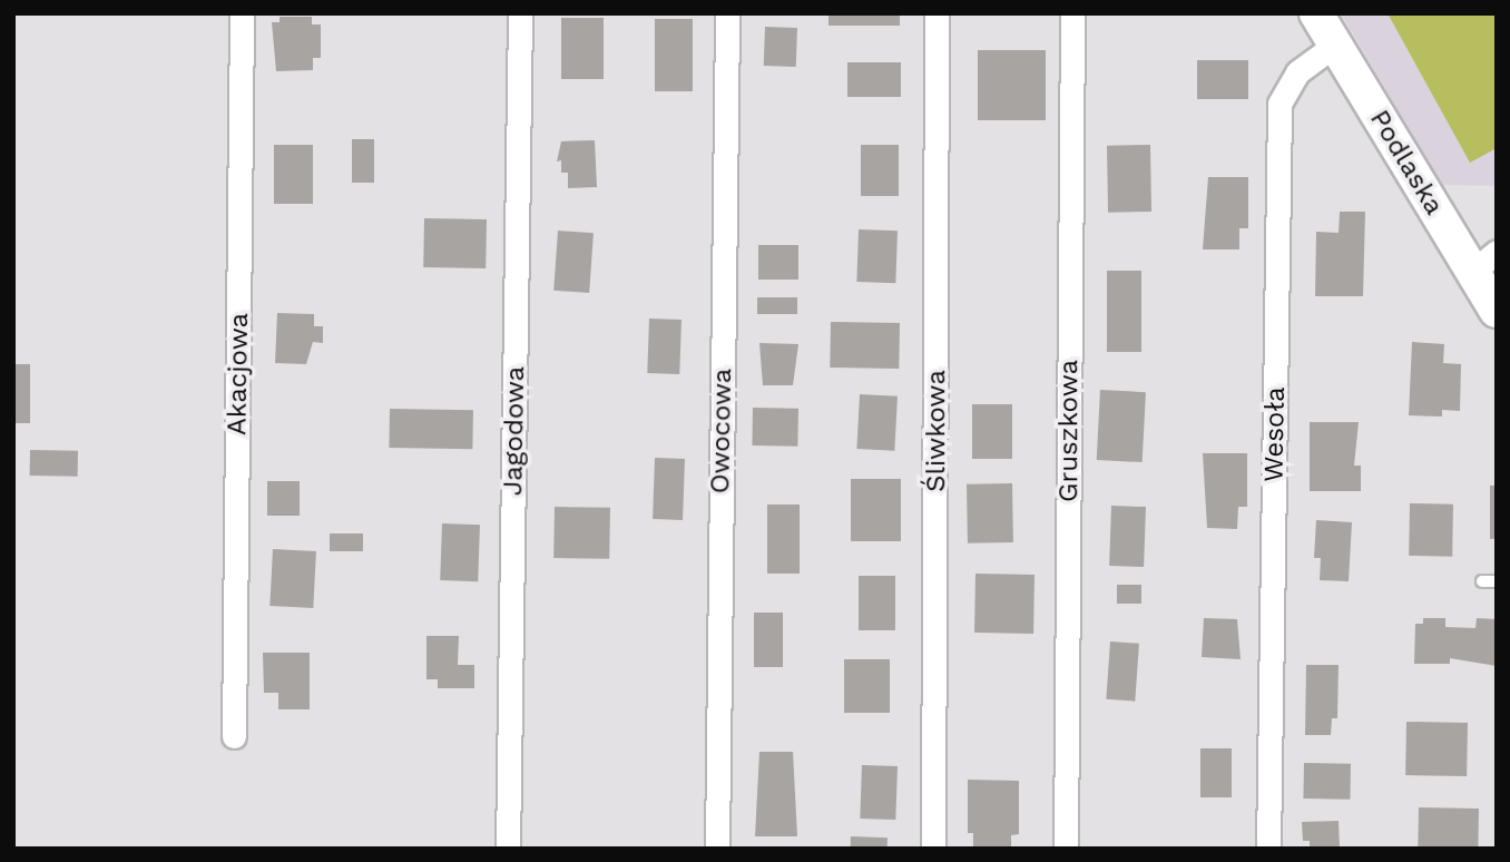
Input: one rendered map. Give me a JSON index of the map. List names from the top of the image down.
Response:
{
  "streets": {
    "street": [
      "Podlaska",
      "Akacjowa",
      "Jagodowa",
      "Owocowa",
      "Śliwkowa",
      "Gruszkowa",
      "Wesoła"
    ]
  },
  "crossings": [
    ["Podlaska", "Wesoła"]
  ]
}
